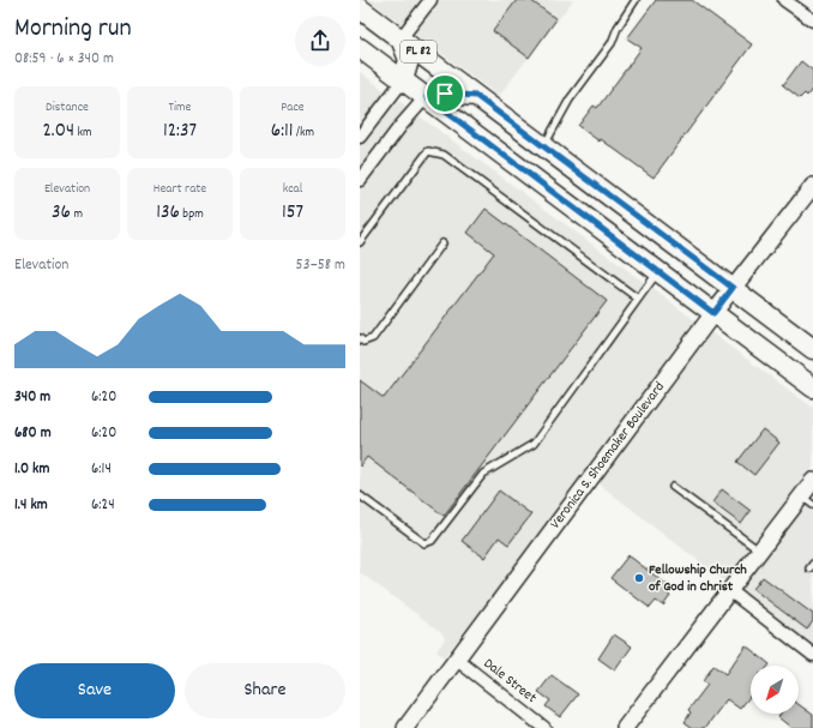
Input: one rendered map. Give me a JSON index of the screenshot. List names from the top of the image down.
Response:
{
  "streets": {
    "main road": ["FL 82"],
    "street": ["Veronica S. Shoemaker Boulevard", "Dale Street"]
  },
  "crossings": [
    ["FL 82", "Veronica S. Shoemaker Boulevard"],
    ["Veronica S. Shoemaker Boulevard", "Dale Street"]
  ],
  "places": ["Fellowship Church of God in Christ"],
  "north": "bottom left",
  "page": {
    "heading": ["Morning run", "08:59 · 6 × 340 m"],
    "stats": [
      ["Distance", "2.04 km"],
      ["Time", "12:37"],
      ["Pace", "6:11 /km"],
      ["Elevation", "36 m"],
      ["Heart rate", "136 bpm"],
      ["kcal", "157"]
    ],
    "chart": ["Elevation", "53–58 m"],
    "list": [
      {
        "name": "340 m",
        "note": "6:20"
      },
      {
        "name": "680 m",
        "note": "6:20"
      },
      {
        "name": "1.0 km",
        "note": "6:14"
      },
      {
        "name": "1.4 km",
        "note": "6:24"
      }
    ],
    "buttons": ["Save", "Share"]
  }
}
